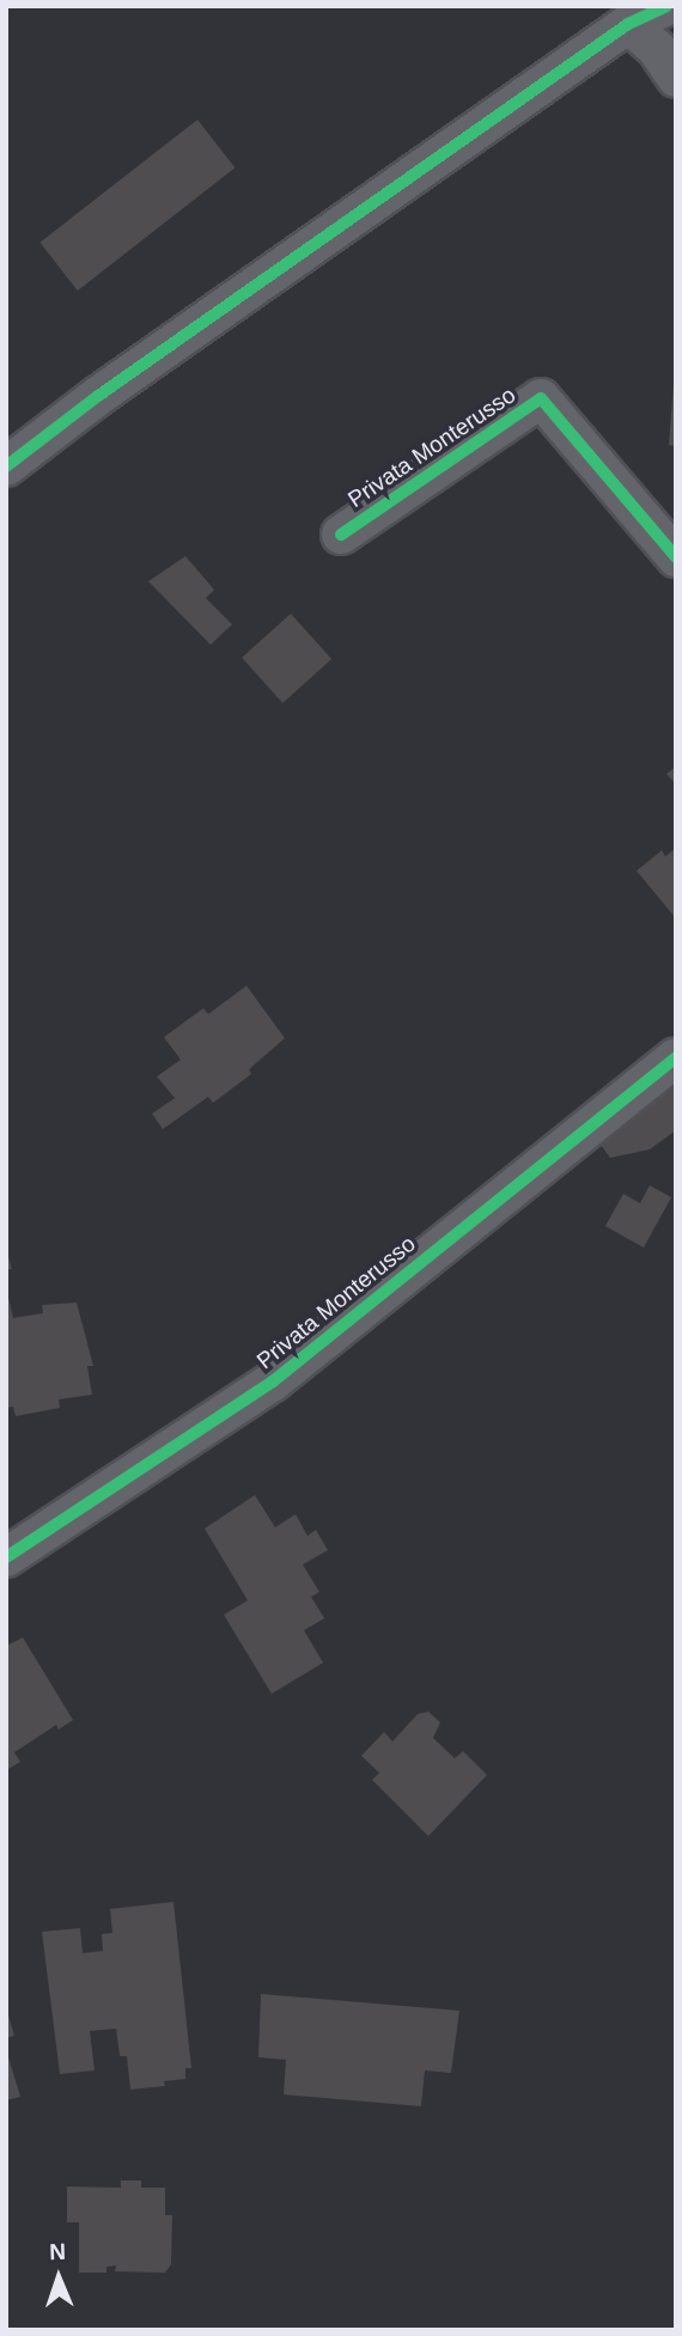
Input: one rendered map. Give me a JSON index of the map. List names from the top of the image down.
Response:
{
  "streets": {
    "street": ["Privata Monterusso"]
  },
  "north": "top"
}
